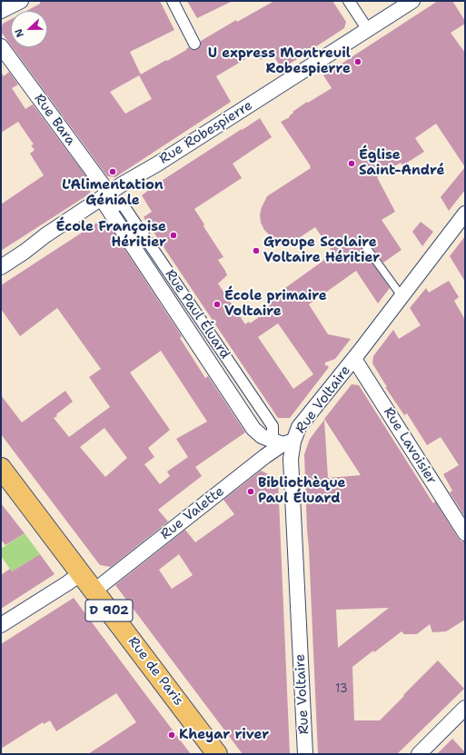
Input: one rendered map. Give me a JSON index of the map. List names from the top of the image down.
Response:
{
  "streets": {
    "main road": ["D 902", "Rue de Paris"],
    "street": [
      "Rue Bara",
      "Rue Robespierre",
      "Rue Paul Éluard",
      "Rue Voltaire",
      "Rue Lavoisier",
      "Rue Valette"
    ]
  },
  "crossings": [
    ["Rue Bara", "Rue Robespierre"],
    ["Rue Bara", "Rue Paul Éluard"],
    ["Rue Robespierre", "Rue Paul Éluard"],
    ["Rue Paul Éluard", "Rue Voltaire"],
    ["Rue Paul Éluard", "Rue Valette"],
    ["Rue Voltaire", "Rue Lavoisier"],
    ["Rue Voltaire", "Rue Valette"],
    ["Rue Valette", "Rue de Paris"]
  ],
  "places": [
    "U express Montreuil Robespierre",
    "Église Saint-André",
    "L'Alimentation Géniale",
    "École Françoise Héritier",
    "Groupe Scolaire Voltaire Héritier",
    "École primaire Voltaire",
    "Bibliothèque Paul Éluard",
    "Kheyar river"
  ],
  "house_numbers": ["13"],
  "north": "left"
}
